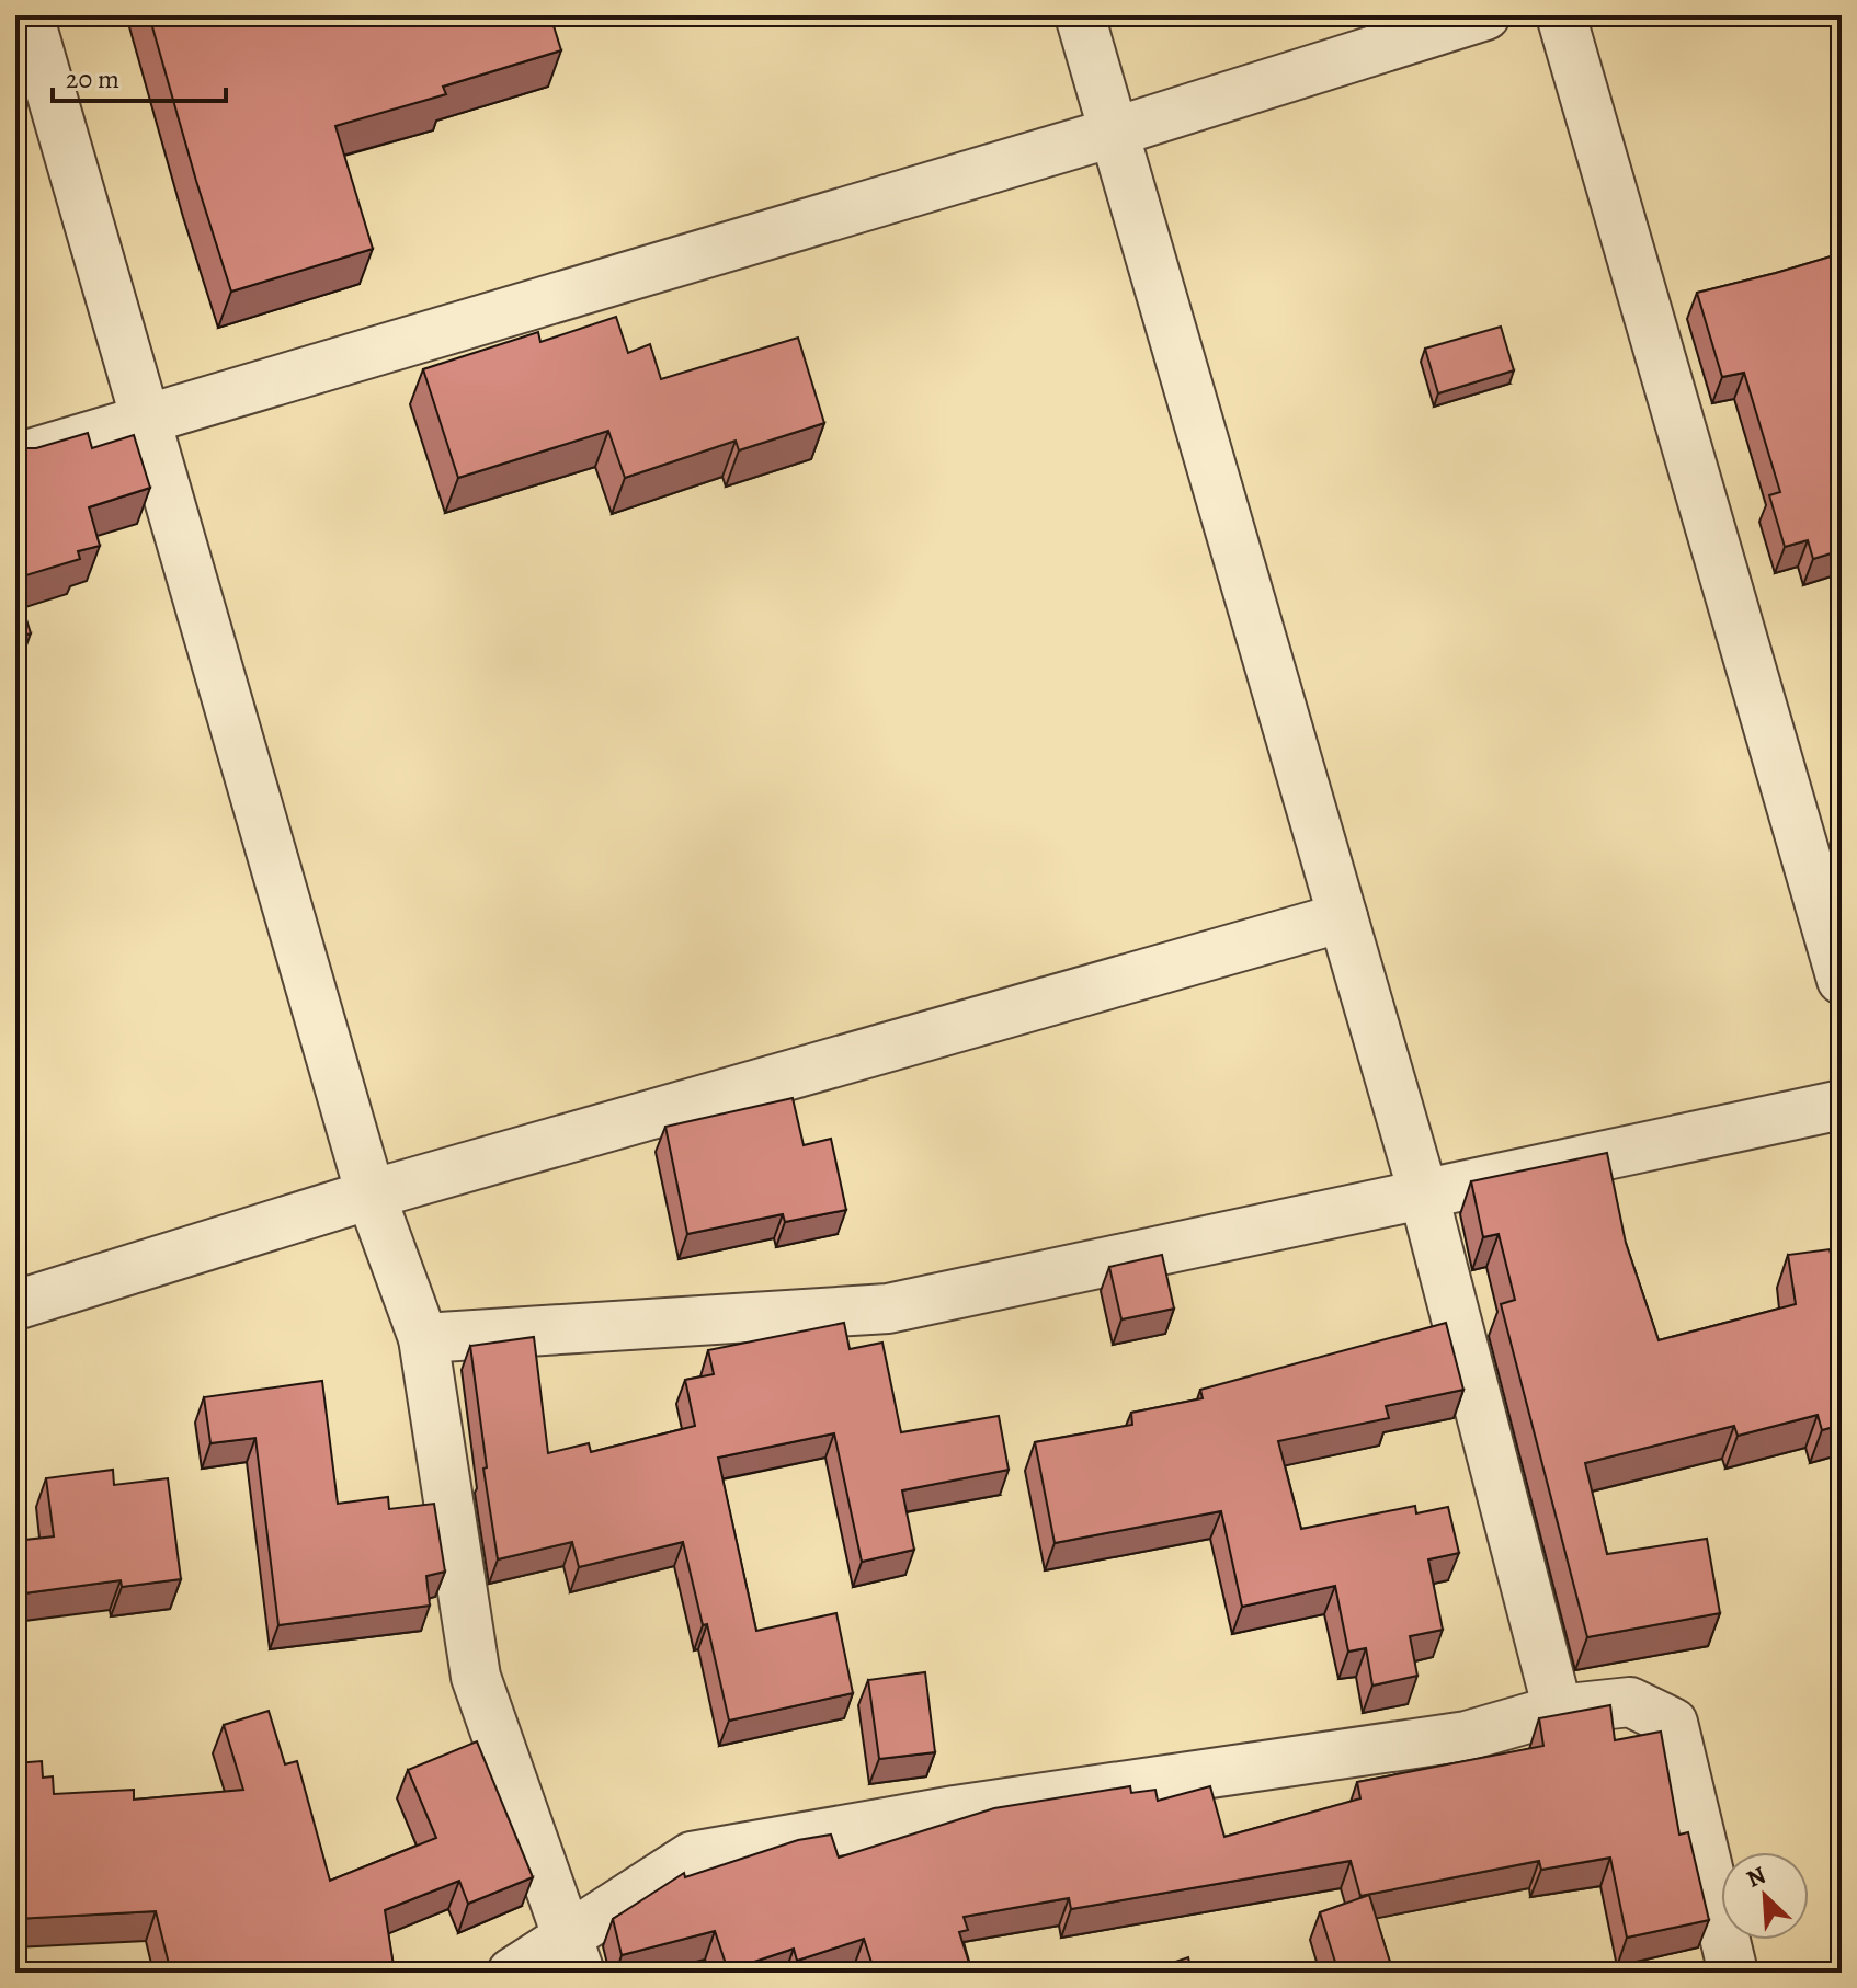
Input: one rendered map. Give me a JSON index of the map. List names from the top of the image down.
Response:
{
  "scale_bar": "20 m",
  "north": "top left"
}
